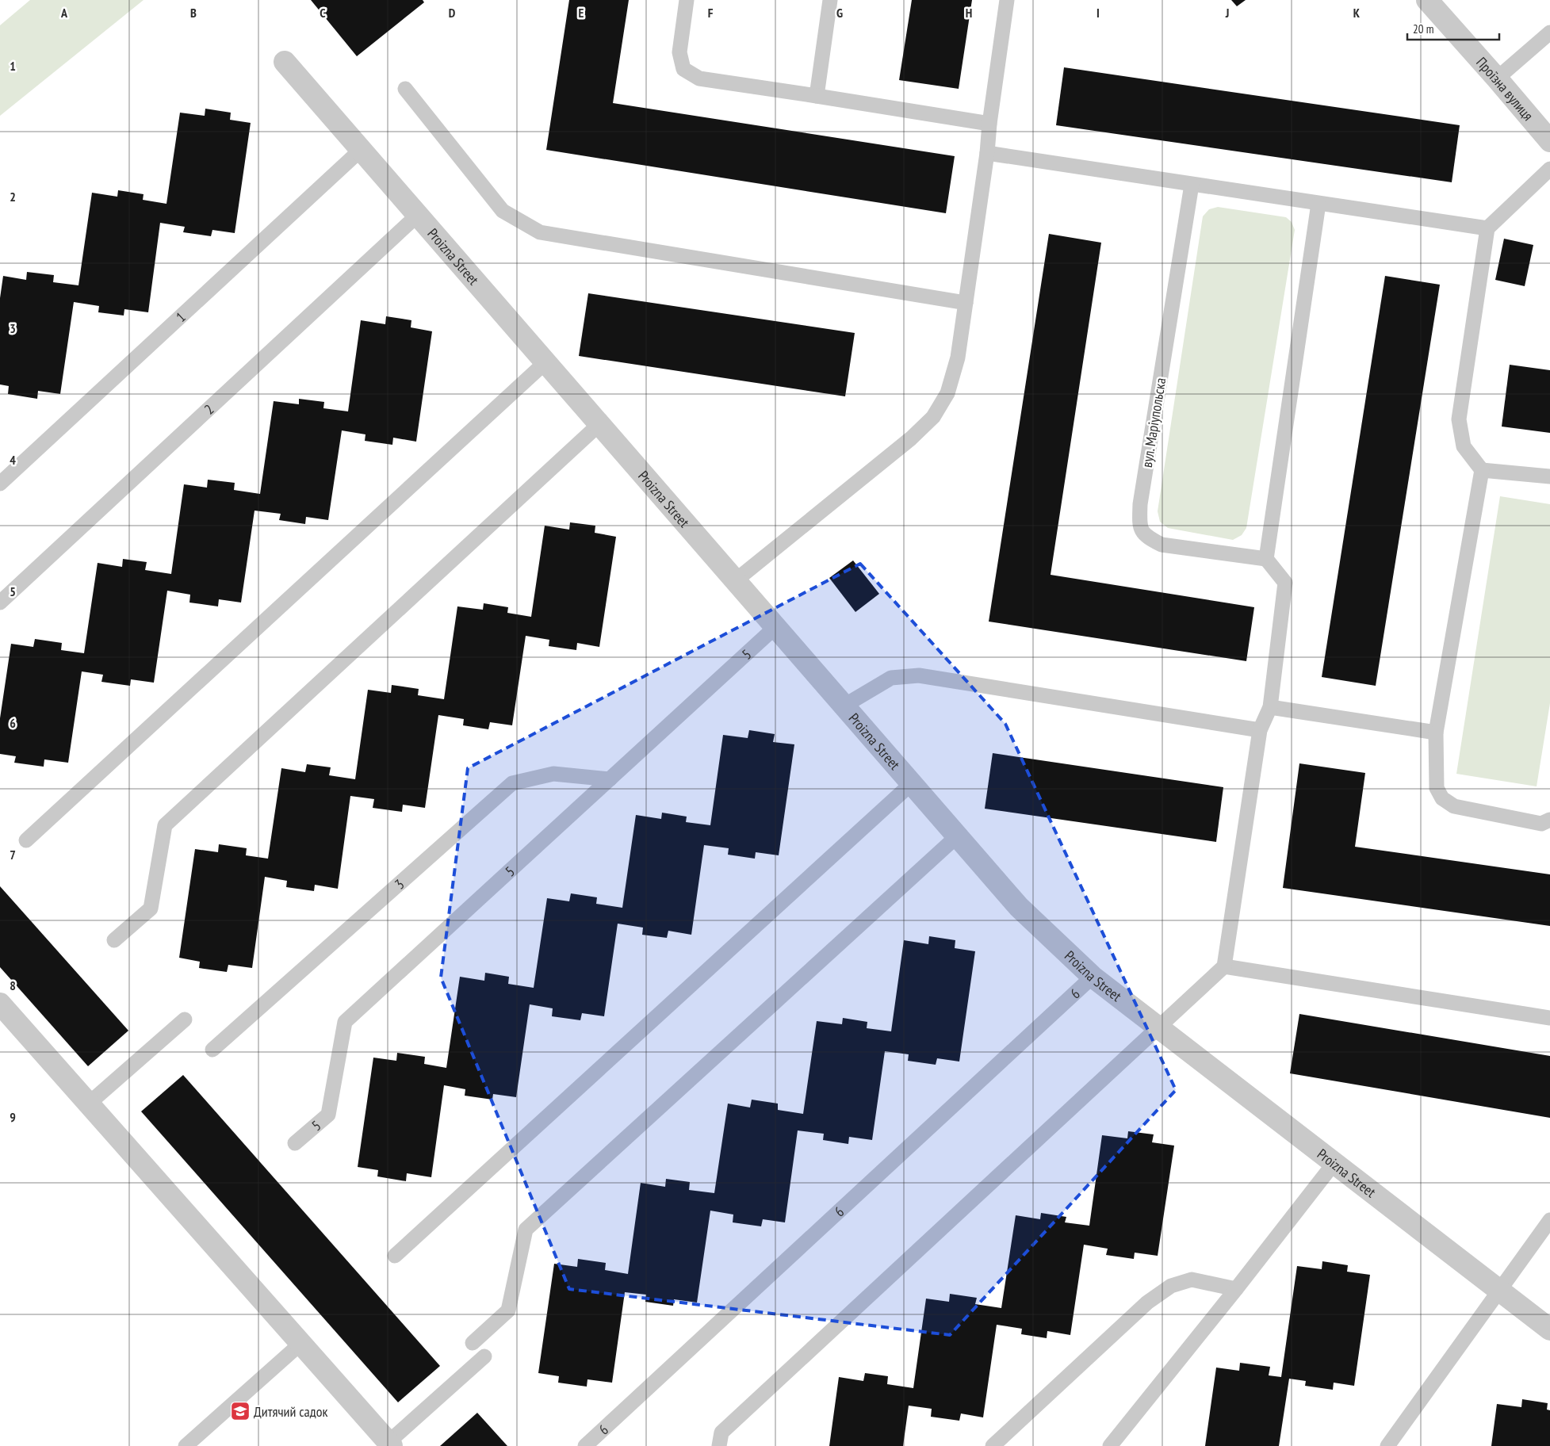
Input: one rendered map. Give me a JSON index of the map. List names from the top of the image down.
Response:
{
  "streets": {
    "street": ["Проїзна вулиця", "Proizna Street"],
    "lane": [
      "1",
      "2",
      "вул. Маріупольска",
      "5",
      "3",
      "6"
    ]
  },
  "crossings": [
    ["Proizna Street", "1"],
    ["Proizna Street", "2"],
    ["Proizna Street", "5"],
    ["Proizna Street", "6"],
    ["5", "3"]
  ],
  "places": {
    "school or university": ["Дитячий садок"]
  },
  "scale_bar": "20 m",
  "grid": {
    "columns": [
      "A",
      "B",
      "C",
      "D",
      "E",
      "F",
      "G",
      "H",
      "I",
      "J",
      "K"
    ],
    "rows": [
      "1",
      "2",
      "3",
      "4",
      "5",
      "6",
      "7",
      "8",
      "9"
    ]
  }
}
